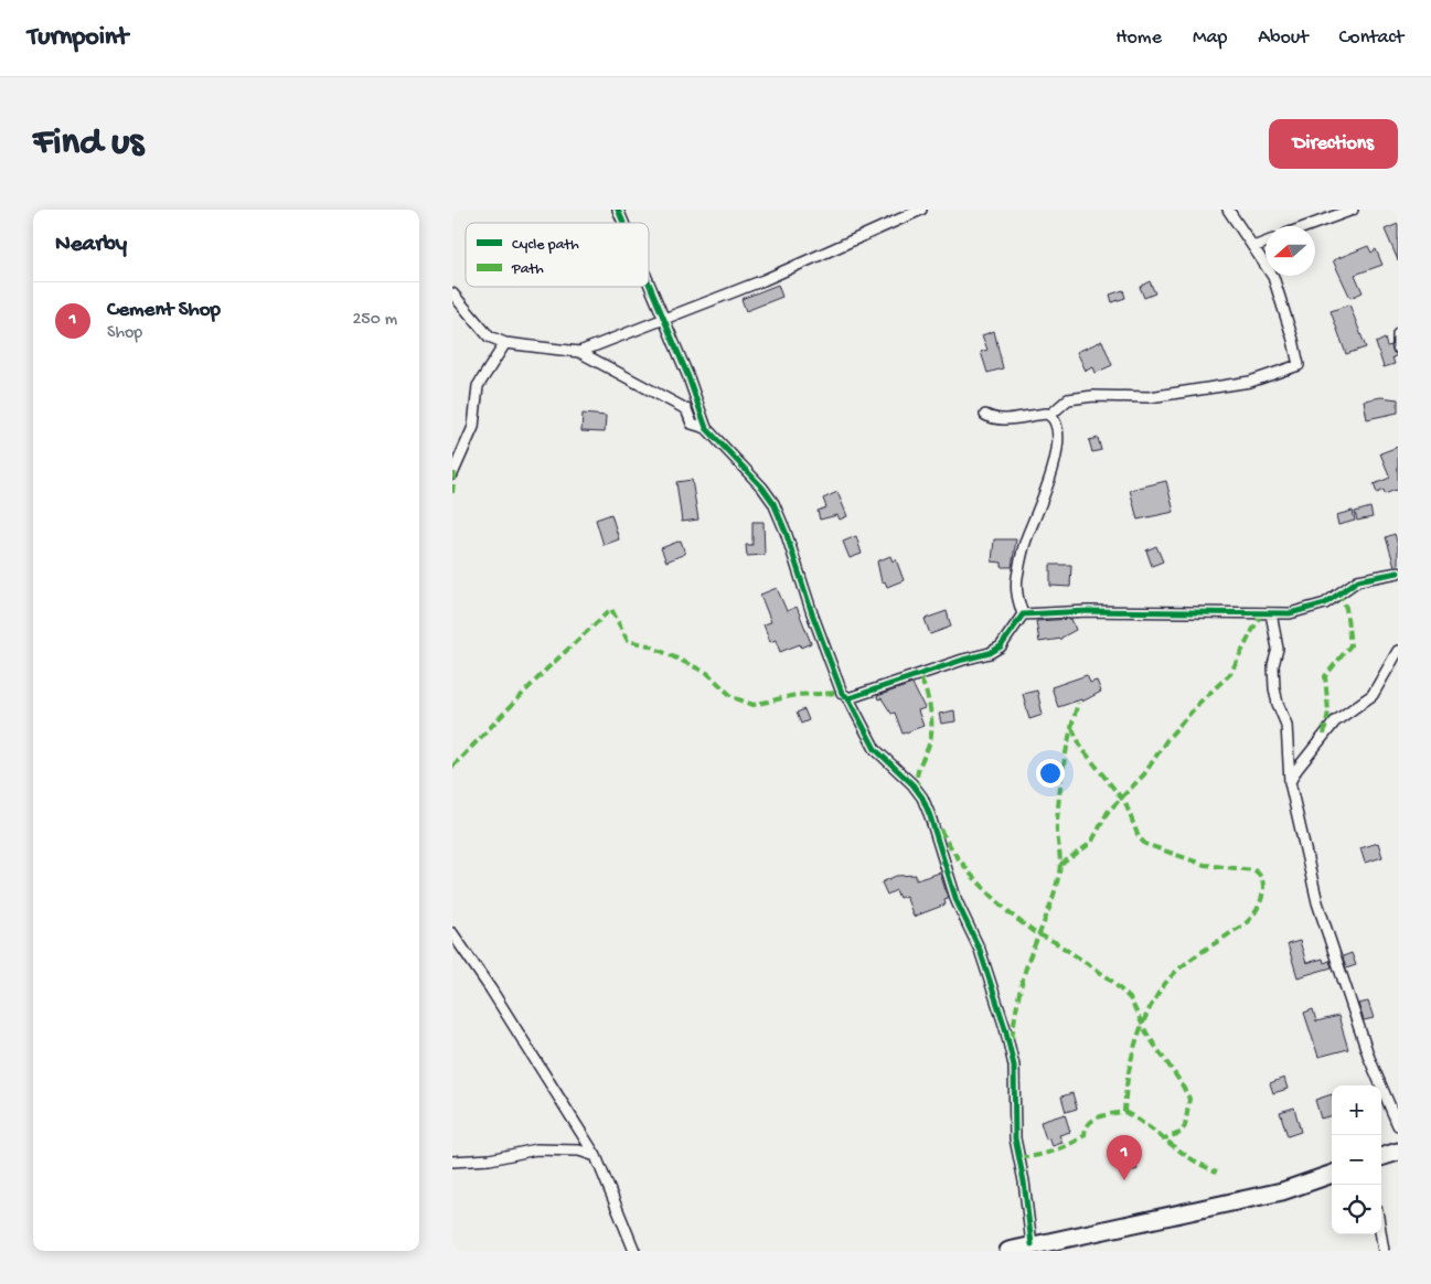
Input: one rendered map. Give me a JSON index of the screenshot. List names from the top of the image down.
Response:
{
  "legend": ["Cycle path", "Path"],
  "north": "left",
  "page": {
    "header": "Turnpoint",
    "nav": [
      "Home",
      "Map",
      "About",
      "Contact"
    ],
    "buttons": "Directions",
    "title": "Find us",
    "heading": "Nearby",
    "list": [
      {
        "mark": "1",
        "name": "Cement Shop",
        "note": "Shop",
        "value": "250 m"
      }
    ],
    "map_buttons": ["+", "−"],
    "pins": "1"
  }
}
